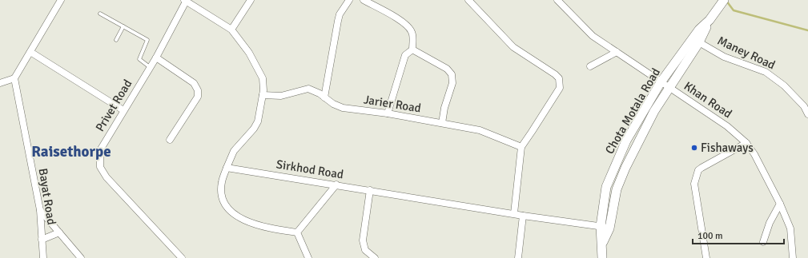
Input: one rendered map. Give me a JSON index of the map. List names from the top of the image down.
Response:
{
  "streets": {
    "street": [
      "Maney Road",
      "Khan Road",
      "Jarier Road",
      "Privet Road",
      "Chota Motala Road",
      "Sirkhod Road",
      "Bayat Road"
    ]
  },
  "crossings": [
    ["Maney Road", "Chota Motala Road"],
    ["Khan Road", "Chota Motala Road"],
    ["Chota Motala Road", "Sirkhod Road"]
  ],
  "districts": ["Raisethorpe"],
  "places": ["Fishaways"],
  "scale_bar": "100 m"
}
